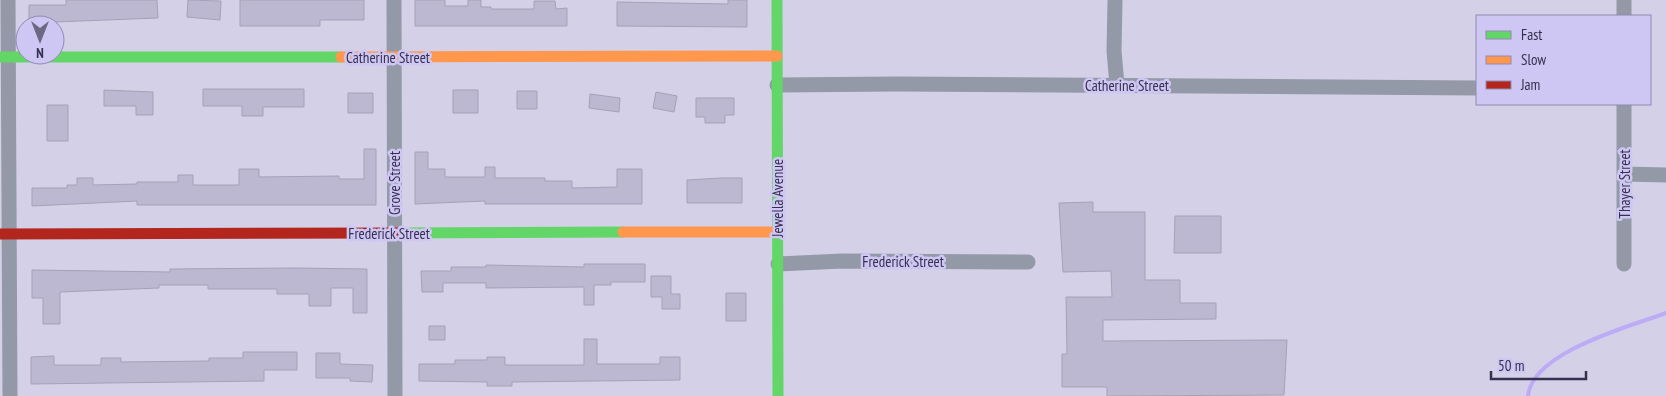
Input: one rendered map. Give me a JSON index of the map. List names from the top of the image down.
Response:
{
  "streets": {
    "street": [
      "Catherine Street",
      "Grove Street",
      "Thayer Street",
      "Jewella Avenue",
      "Frederick Street"
    ]
  },
  "crossings": [
    ["Catherine Street", "Grove Street"],
    ["Catherine Street", "Jewella Avenue"],
    ["Grove Street", "Frederick Street"],
    ["Jewella Avenue", "Frederick Street"]
  ],
  "legend": ["Fast", "Slow", "Jam"],
  "scale_bar": "50 m",
  "north": "bottom"
}
